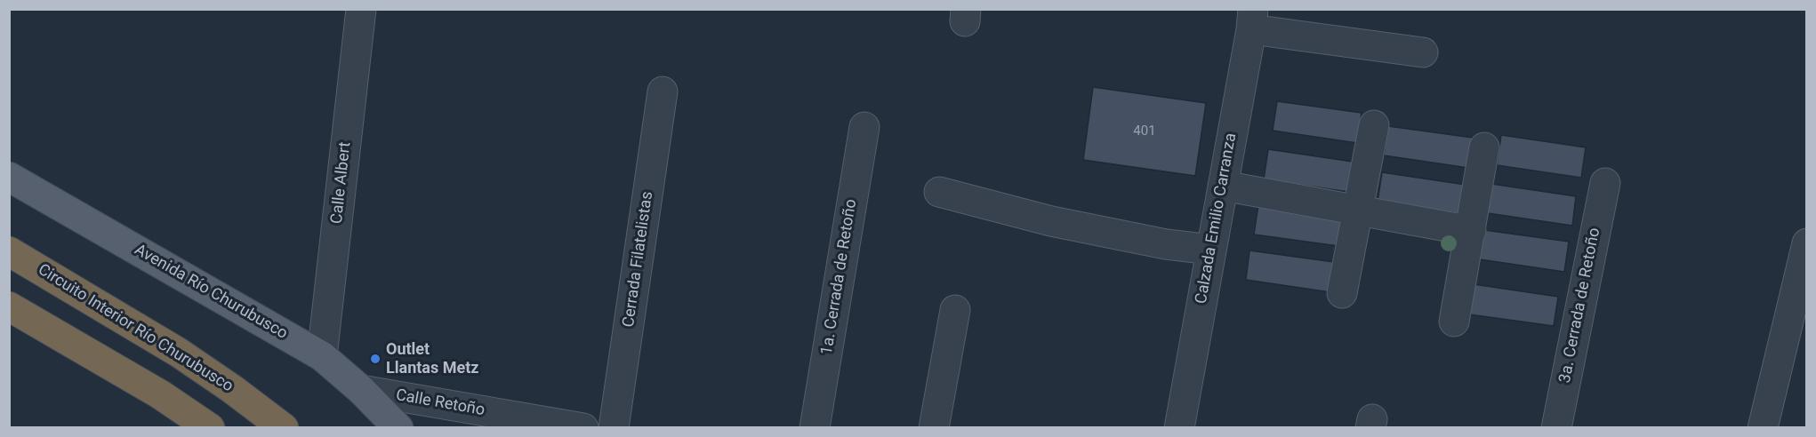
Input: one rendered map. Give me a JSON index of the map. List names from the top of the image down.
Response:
{
  "streets": {
    "highway": ["Circuito Interior Río Churubusco"],
    "main road": ["Avenida Río Churubusco"],
    "street": [
      "Calle Albert",
      "Calzada Emilio Carranza",
      "Cerrada Filatelistas",
      "1a. Cerrada de Retoño",
      "3a. Cerrada de Retoño",
      "Calle Retoño"
    ]
  },
  "crossings": [
    ["Calle Albert", "Avenida Río Churubusco"],
    ["Avenida Río Churubusco", "Calle Retoño"]
  ],
  "places": ["Outlet Llantas Metz"],
  "house_numbers": ["401"]
}
